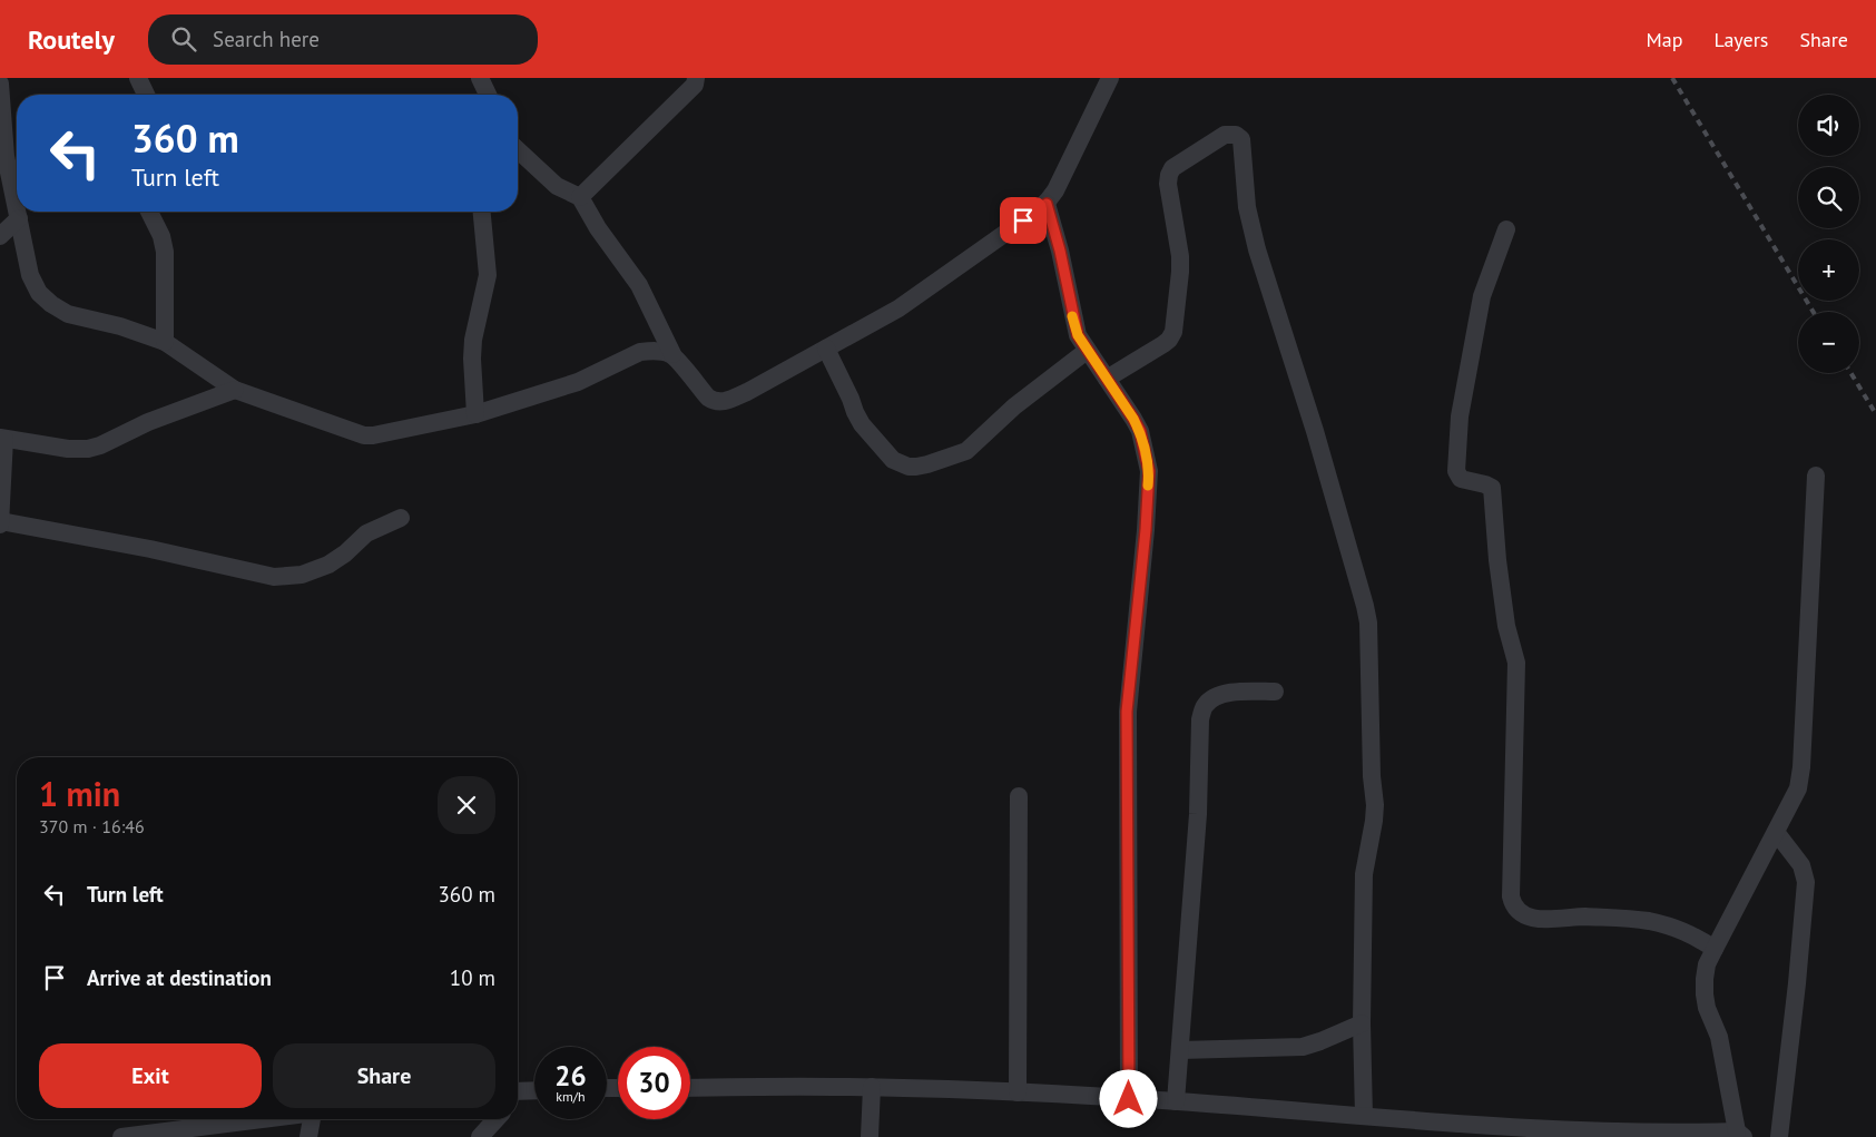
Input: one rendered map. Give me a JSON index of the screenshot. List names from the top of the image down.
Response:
{
  "page": {
    "header": "Routely",
    "search": "Search here",
    "nav": ["Map", "Layers", "Share"],
    "map_buttons": ["+", "−"],
    "turn": ["360 m", "Turn left"],
    "heading": ["1 min", "370 m · 16:46"],
    "list": [
      {
        "name": "Turn left",
        "value": "360 m"
      },
      {
        "name": "Arrive at destination",
        "value": "10 m"
      }
    ],
    "buttons": ["Exit", "Share"],
    "speed": "26 km/h",
    "limit": "30"
  }
}
